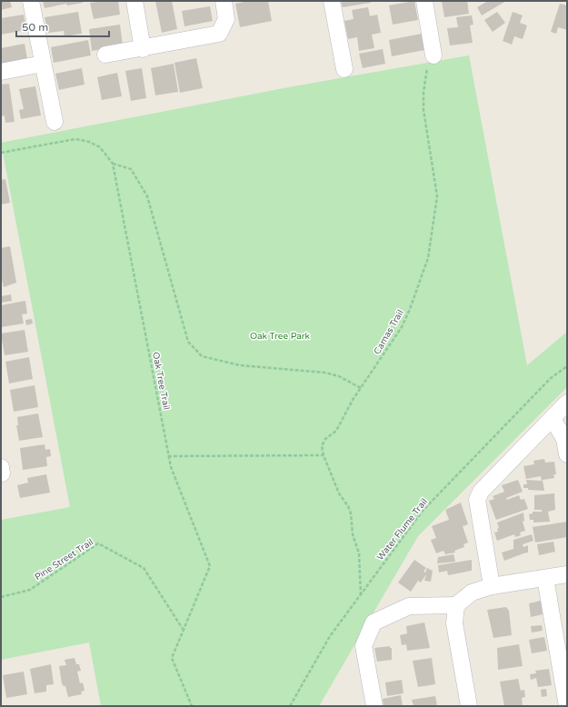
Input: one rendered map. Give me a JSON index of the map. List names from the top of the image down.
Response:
{
  "streets": {
    "path": [
      "Camas Trail",
      "Oak Tree Trail",
      "Water Flume Trail",
      "Pine Street Trail"
    ]
  },
  "crossings": [
    ["Oak Tree Trail", "Pine Street Trail"]
  ],
  "parks": ["Oak Tree Park"],
  "scale_bar": "50 m"
}
